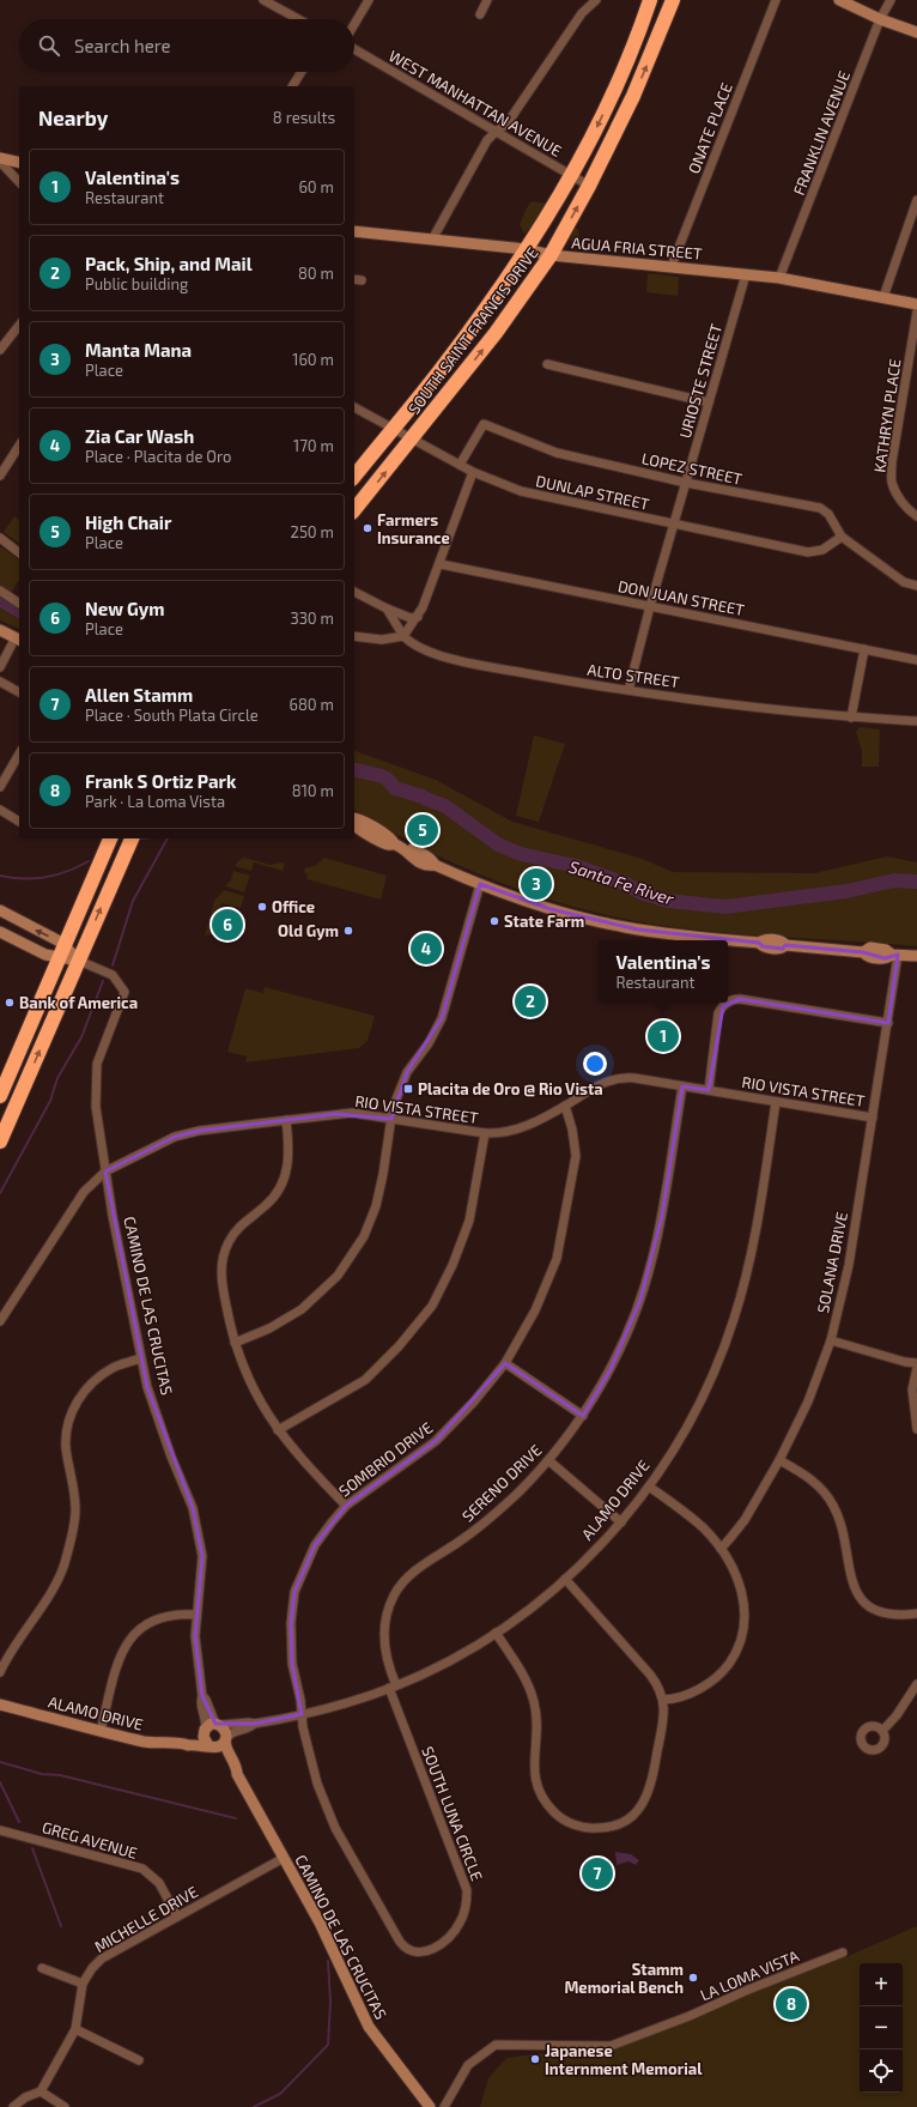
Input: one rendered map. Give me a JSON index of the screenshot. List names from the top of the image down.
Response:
{
  "streets": {
    "highway": ["SOUTH SAINT FRANCIS DRIVE"],
    "street": [
      "WEST MANHATTAN AVENUE",
      "ONATE PLACE",
      "FRANKLIN AVENUE",
      "AGUA FRIA STREET",
      "URIOSTE STREET",
      "KATHRYN PLACE",
      "LOPEZ STREET",
      "DUNLAP STREET",
      "DON JUAN STREET",
      "ALTO STREET",
      "RIO VISTA STREET",
      "SOLANA DRIVE",
      "CAMINO DE LAS CRUCITAS",
      "SOMBRIO DRIVE",
      "SERENO DRIVE",
      "ALAMO DRIVE",
      "SOUTH LUNA CIRCLE",
      "GREG AVENUE",
      "MICHELLE DRIVE",
      "LA LOMA VISTA"
    ]
  },
  "crossings": [
    ["WEST MANHATTAN AVENUE", "SOUTH SAINT FRANCIS DRIVE"],
    ["ONATE PLACE", "AGUA FRIA STREET"],
    ["FRANKLIN AVENUE", "AGUA FRIA STREET"],
    ["AGUA FRIA STREET", "SOUTH SAINT FRANCIS DRIVE"],
    ["AGUA FRIA STREET", "URIOSTE STREET"],
    ["SOUTH SAINT FRANCIS DRIVE", "DUNLAP STREET"],
    ["URIOSTE STREET", "LOPEZ STREET"],
    ["URIOSTE STREET", "DUNLAP STREET"],
    ["URIOSTE STREET", "DON JUAN STREET"],
    ["URIOSTE STREET", "ALTO STREET"],
    ["LOPEZ STREET", "DUNLAP STREET"],
    ["RIO VISTA STREET", "SOLANA DRIVE"],
    ["RIO VISTA STREET", "CAMINO DE LAS CRUCITAS"],
    ["RIO VISTA STREET", "SOMBRIO DRIVE"],
    ["RIO VISTA STREET", "SERENO DRIVE"],
    ["RIO VISTA STREET", "ALAMO DRIVE"],
    ["CAMINO DE LAS CRUCITAS", "ALAMO DRIVE"],
    ["CAMINO DE LAS CRUCITAS", "MICHELLE DRIVE"],
    ["SOMBRIO DRIVE", "ALAMO DRIVE"],
    ["SOMBRIO DRIVE", "SOUTH LUNA CIRCLE"],
    ["SERENO DRIVE", "ALAMO DRIVE"],
    ["SERENO DRIVE", "SOUTH LUNA CIRCLE"],
    ["ALAMO DRIVE", "SOUTH LUNA CIRCLE"],
    ["GREG AVENUE", "MICHELLE DRIVE"]
  ],
  "water": ["Santa Fe River"],
  "places": {
    "other": [
      "Farmers Insurance",
      "Office",
      "State Farm",
      "Old Gym",
      "Bank of America",
      "Stamm Memorial Bench",
      "Japanese Internment Memorial"
    ],
    "transit": ["Placita de Oro @ Rio Vista"]
  },
  "page": {
    "search": "Search here",
    "heading": ["Nearby", "8 results"],
    "list": [
      {
        "mark": "1",
        "name": "Valentina's",
        "note": "Restaurant",
        "value": "60 m"
      },
      {
        "mark": "2",
        "name": "Pack, Ship, and Mail",
        "note": "Public building",
        "value": "80 m"
      },
      {
        "mark": "3",
        "name": "Manta Mana",
        "note": "Place",
        "value": "160 m"
      },
      {
        "mark": "4",
        "name": "Zia Car Wash",
        "note": "Place · Placita de Oro",
        "value": "170 m"
      },
      {
        "mark": "5",
        "name": "High Chair",
        "note": "Place",
        "value": "250 m"
      },
      {
        "mark": "6",
        "name": "New Gym",
        "note": "Place",
        "value": "330 m"
      },
      {
        "mark": "7",
        "name": "Allen Stamm",
        "note": "Place · South Plata Circle",
        "value": "680 m"
      },
      {
        "mark": "8",
        "name": "Frank S Ortiz Park",
        "note": "Park · La Loma Vista",
        "value": "810 m"
      }
    ],
    "pins": [
      "5",
      "3",
      "6",
      "4",
      "2",
      "1",
      "7",
      "8"
    ],
    "popup": ["Valentina's", "Restaurant"],
    "map_buttons": ["+", "−"]
  }
}
